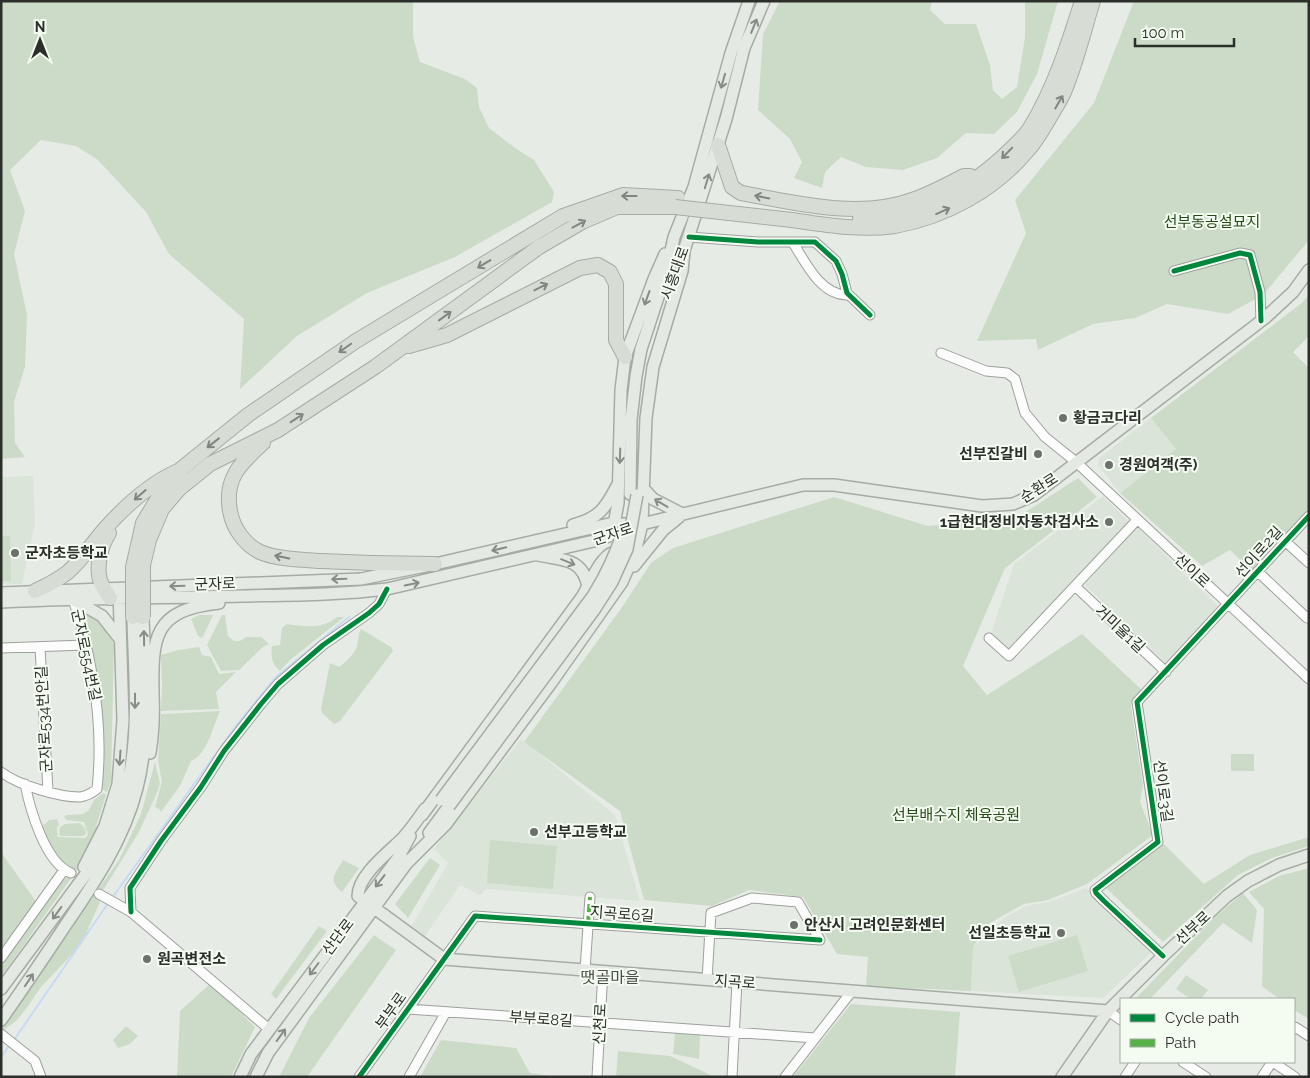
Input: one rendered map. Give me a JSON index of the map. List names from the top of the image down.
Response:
{
  "streets": {
    "main road": [
      "시흥대로",
      "순환로",
      "군자로",
      "선부로",
      "산단로",
      "지곡로"
    ],
    "street": [
      "선이로2길",
      "선이로",
      "거미울1길",
      "군자로554번길",
      "군자로534번안길",
      "선이로3길",
      "지곡로6길",
      "부부로",
      "부부로8길",
      "신천로"
    ]
  },
  "crossings": [
    ["시흥대로", "산단로"],
    ["순환로", "군자로"],
    ["순환로", "선이로"],
    ["군자로", "군자로554번길"],
    ["선이로2길", "선이로"],
    ["선이로2길", "선이로3길"],
    ["선이로", "선이로3길"],
    ["거미울1길", "선이로3길"],
    ["군자로554번길", "군자로534번안길"],
    ["선이로3길", "선부로"],
    ["지곡로6길", "지곡로"],
    ["지곡로6길", "부부로"],
    ["선부로", "지곡로"],
    ["지곡로", "부부로"],
    ["지곡로", "신천로"],
    ["부부로", "부부로8길"],
    ["부부로8길", "신천로"]
  ],
  "districts": ["땟골마을"],
  "parks": ["선부동공설묘지", "선부배수지 체육공원"],
  "places": [
    "황금코다리",
    "선부진갈비",
    "경원여객(주)",
    "1급현대정비자동차검사소",
    "군자초등학교",
    "선부고등학교",
    "안산시 고려인문화센터",
    "선일초등학교",
    "원곡변전소"
  ],
  "legend": ["Cycle path", "Path"],
  "scale_bar": "100 m",
  "north": "top"
}
